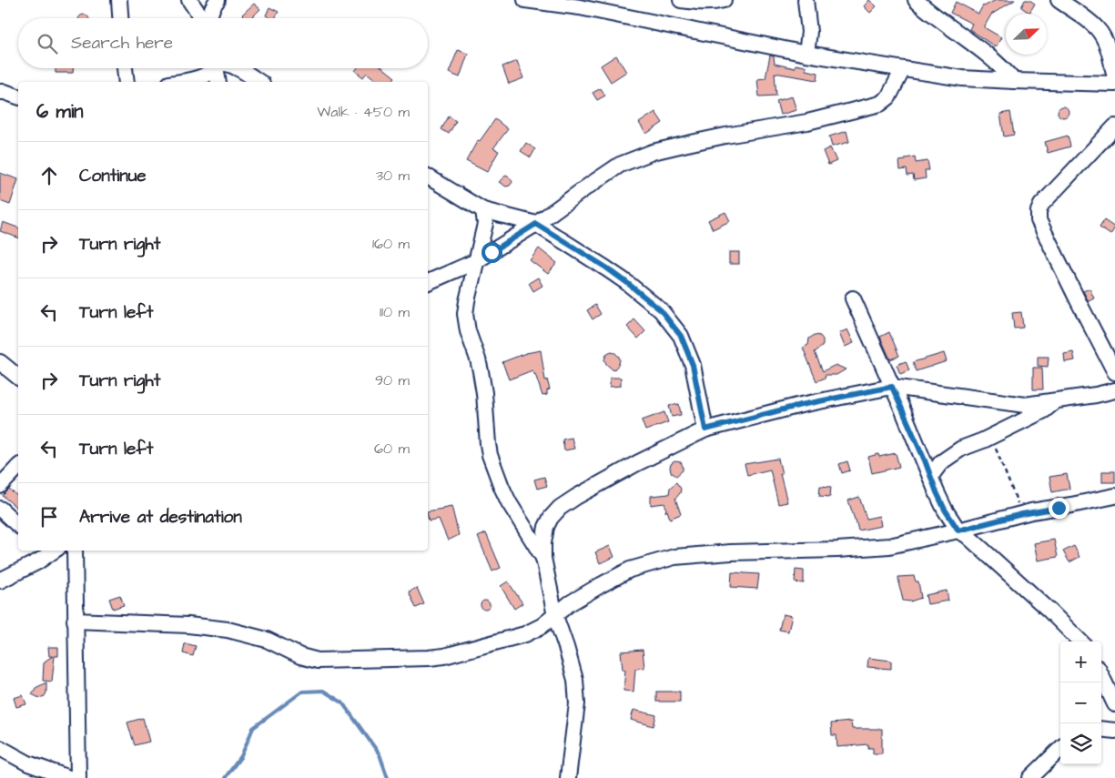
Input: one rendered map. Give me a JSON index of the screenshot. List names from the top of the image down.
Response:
{
  "north": "top right",
  "page": {
    "search": "Search here",
    "heading": ["6 min", "Walk · 450 m"],
    "list": [
      ["Continue", "30 m"],
      ["Turn right", "160 m"],
      ["Turn left", "110 m"],
      ["Turn right", "90 m"],
      ["Turn left", "60 m"],
      "Arrive at destination"
    ],
    "map_buttons": ["+", "−"]
  }
}
